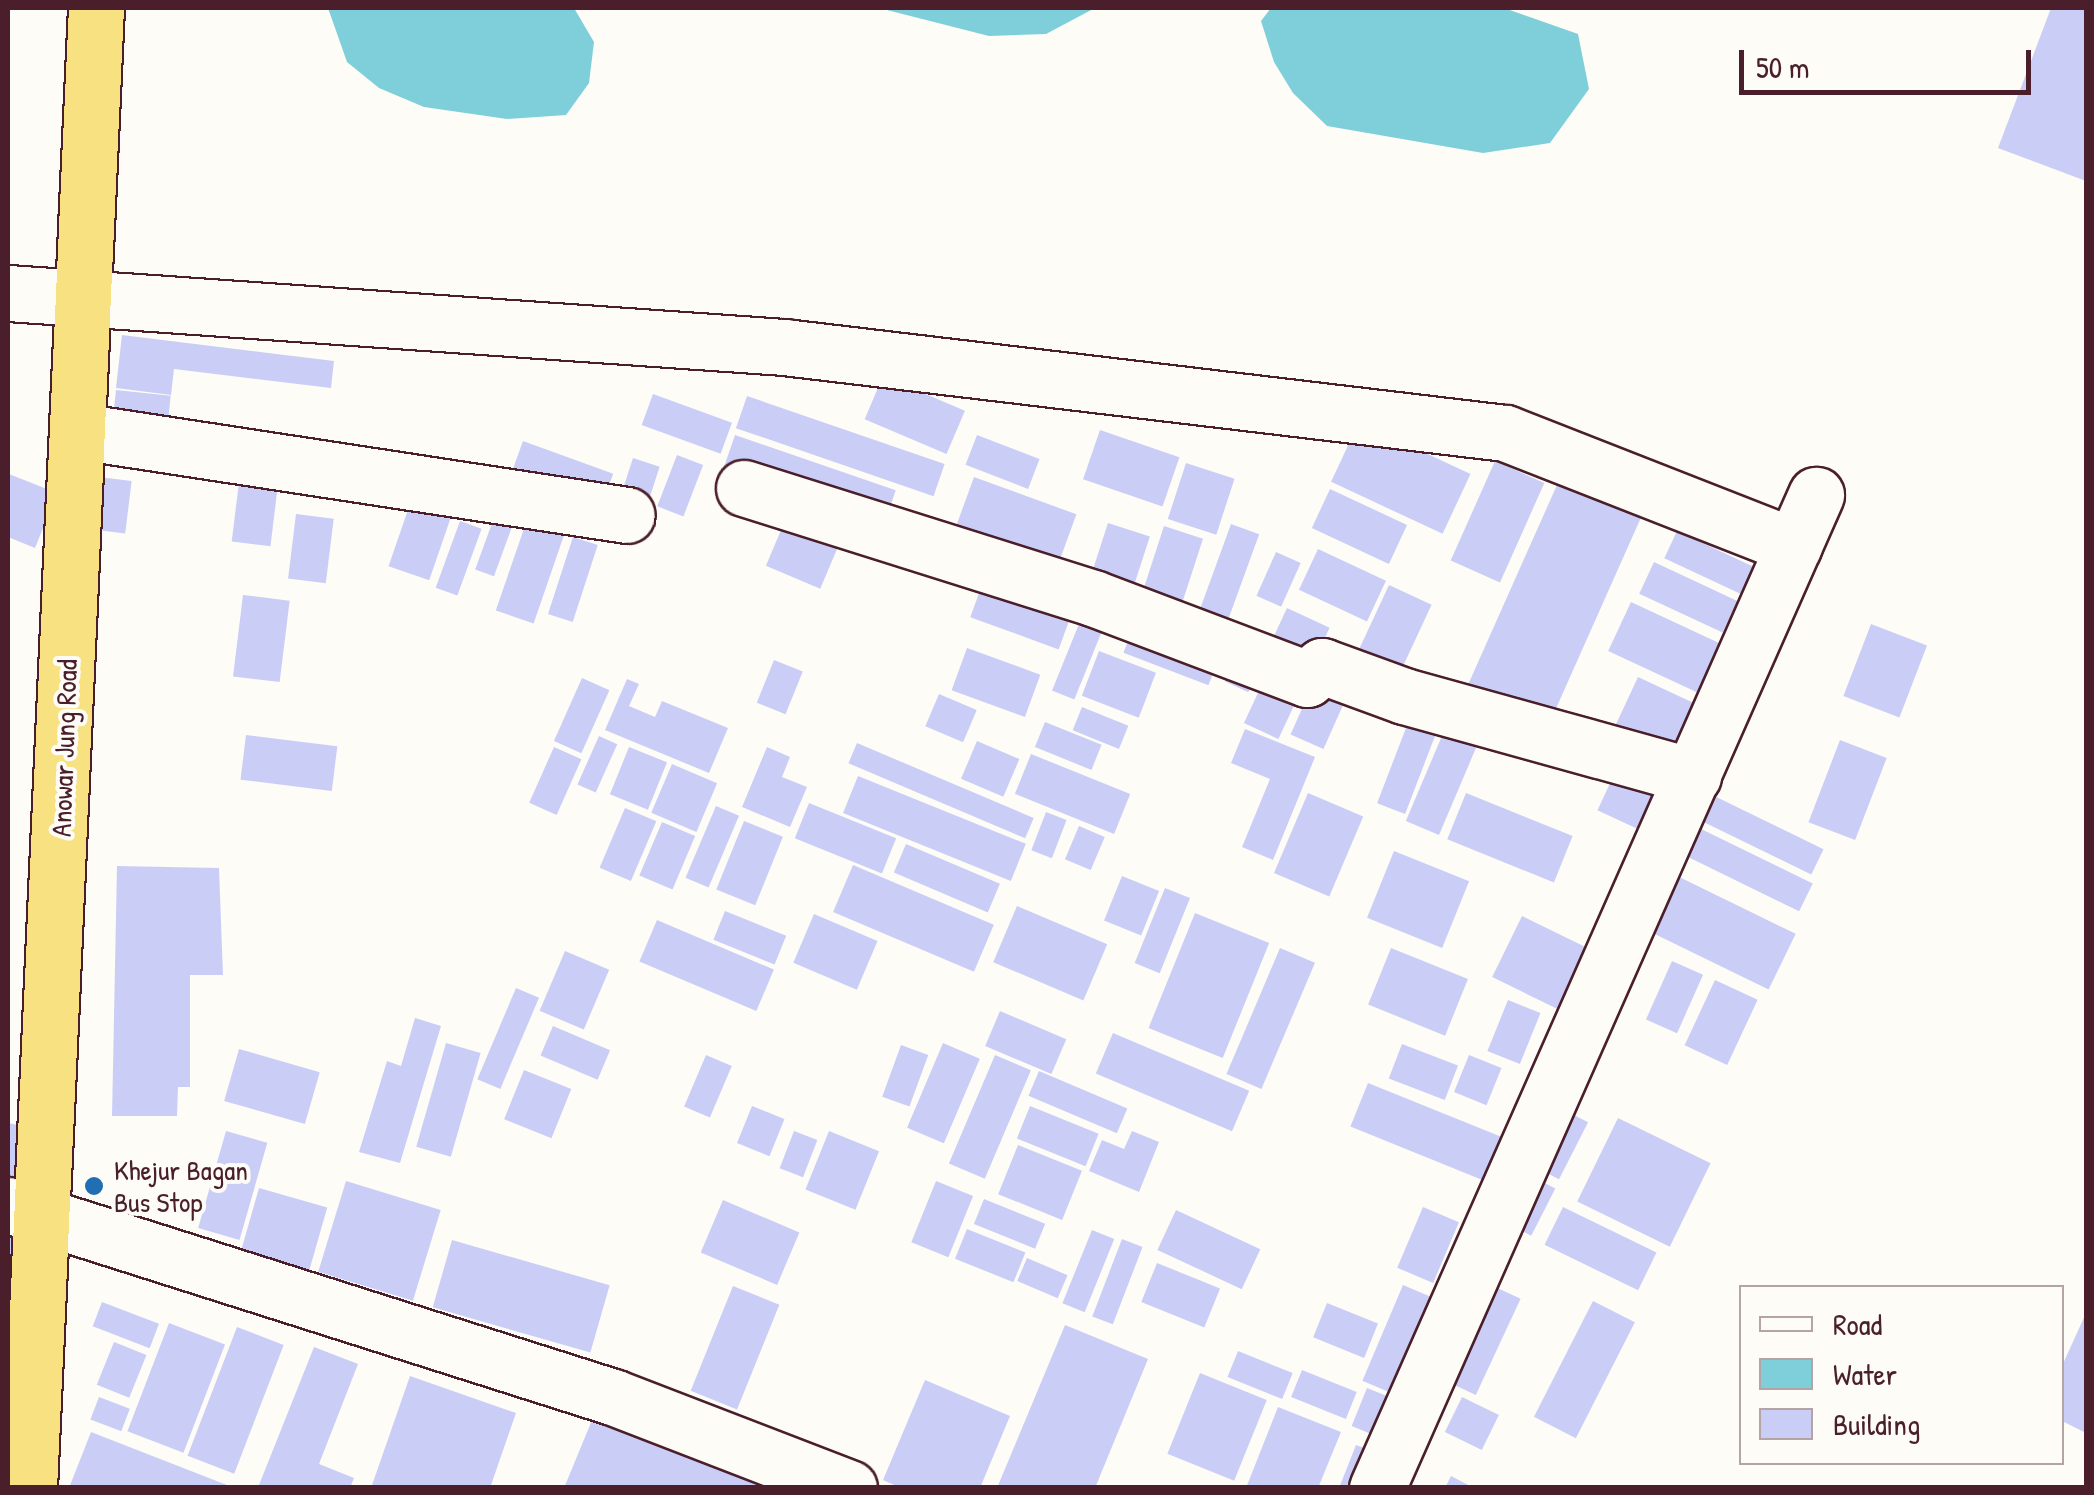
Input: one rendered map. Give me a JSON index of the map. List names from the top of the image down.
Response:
{
  "streets": {
    "highway": ["Anowar Jung Road"]
  },
  "places": ["Khejur Bagan Bus Stop"],
  "legend": ["Road", "Water", "Building"],
  "scale_bar": "50 m"
}
